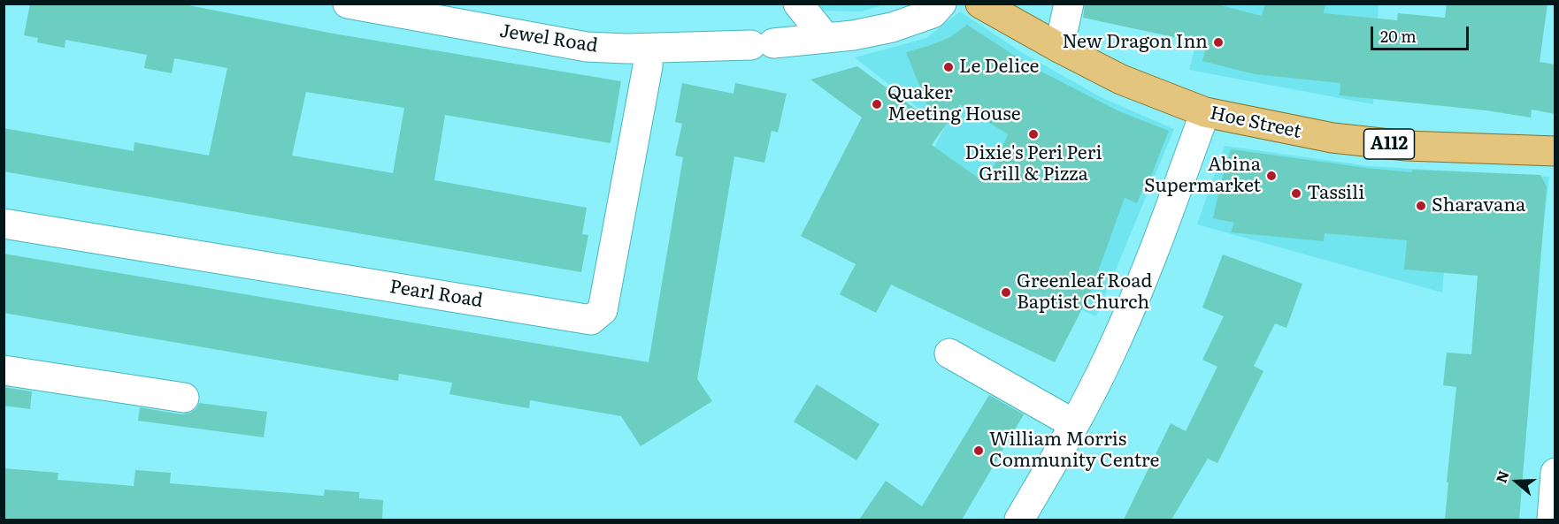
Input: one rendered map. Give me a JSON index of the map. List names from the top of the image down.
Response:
{
  "streets": {
    "main road": ["Hoe Street", "A112"],
    "street": ["Jewel Road", "Pearl Road"]
  },
  "crossings": [
    ["Jewel Road", "Pearl Road"]
  ],
  "places": [
    "New Dragon Inn",
    "Le Delice",
    "Quaker Meeting House",
    "Dixie's Peri Peri Grill & Pizza",
    "Abina Supermarket",
    "Tassili",
    "Sharavana",
    "Greenleaf Road Baptist Church",
    "William Morris Community Centre"
  ],
  "scale_bar": "20 m",
  "north": "left"
}
